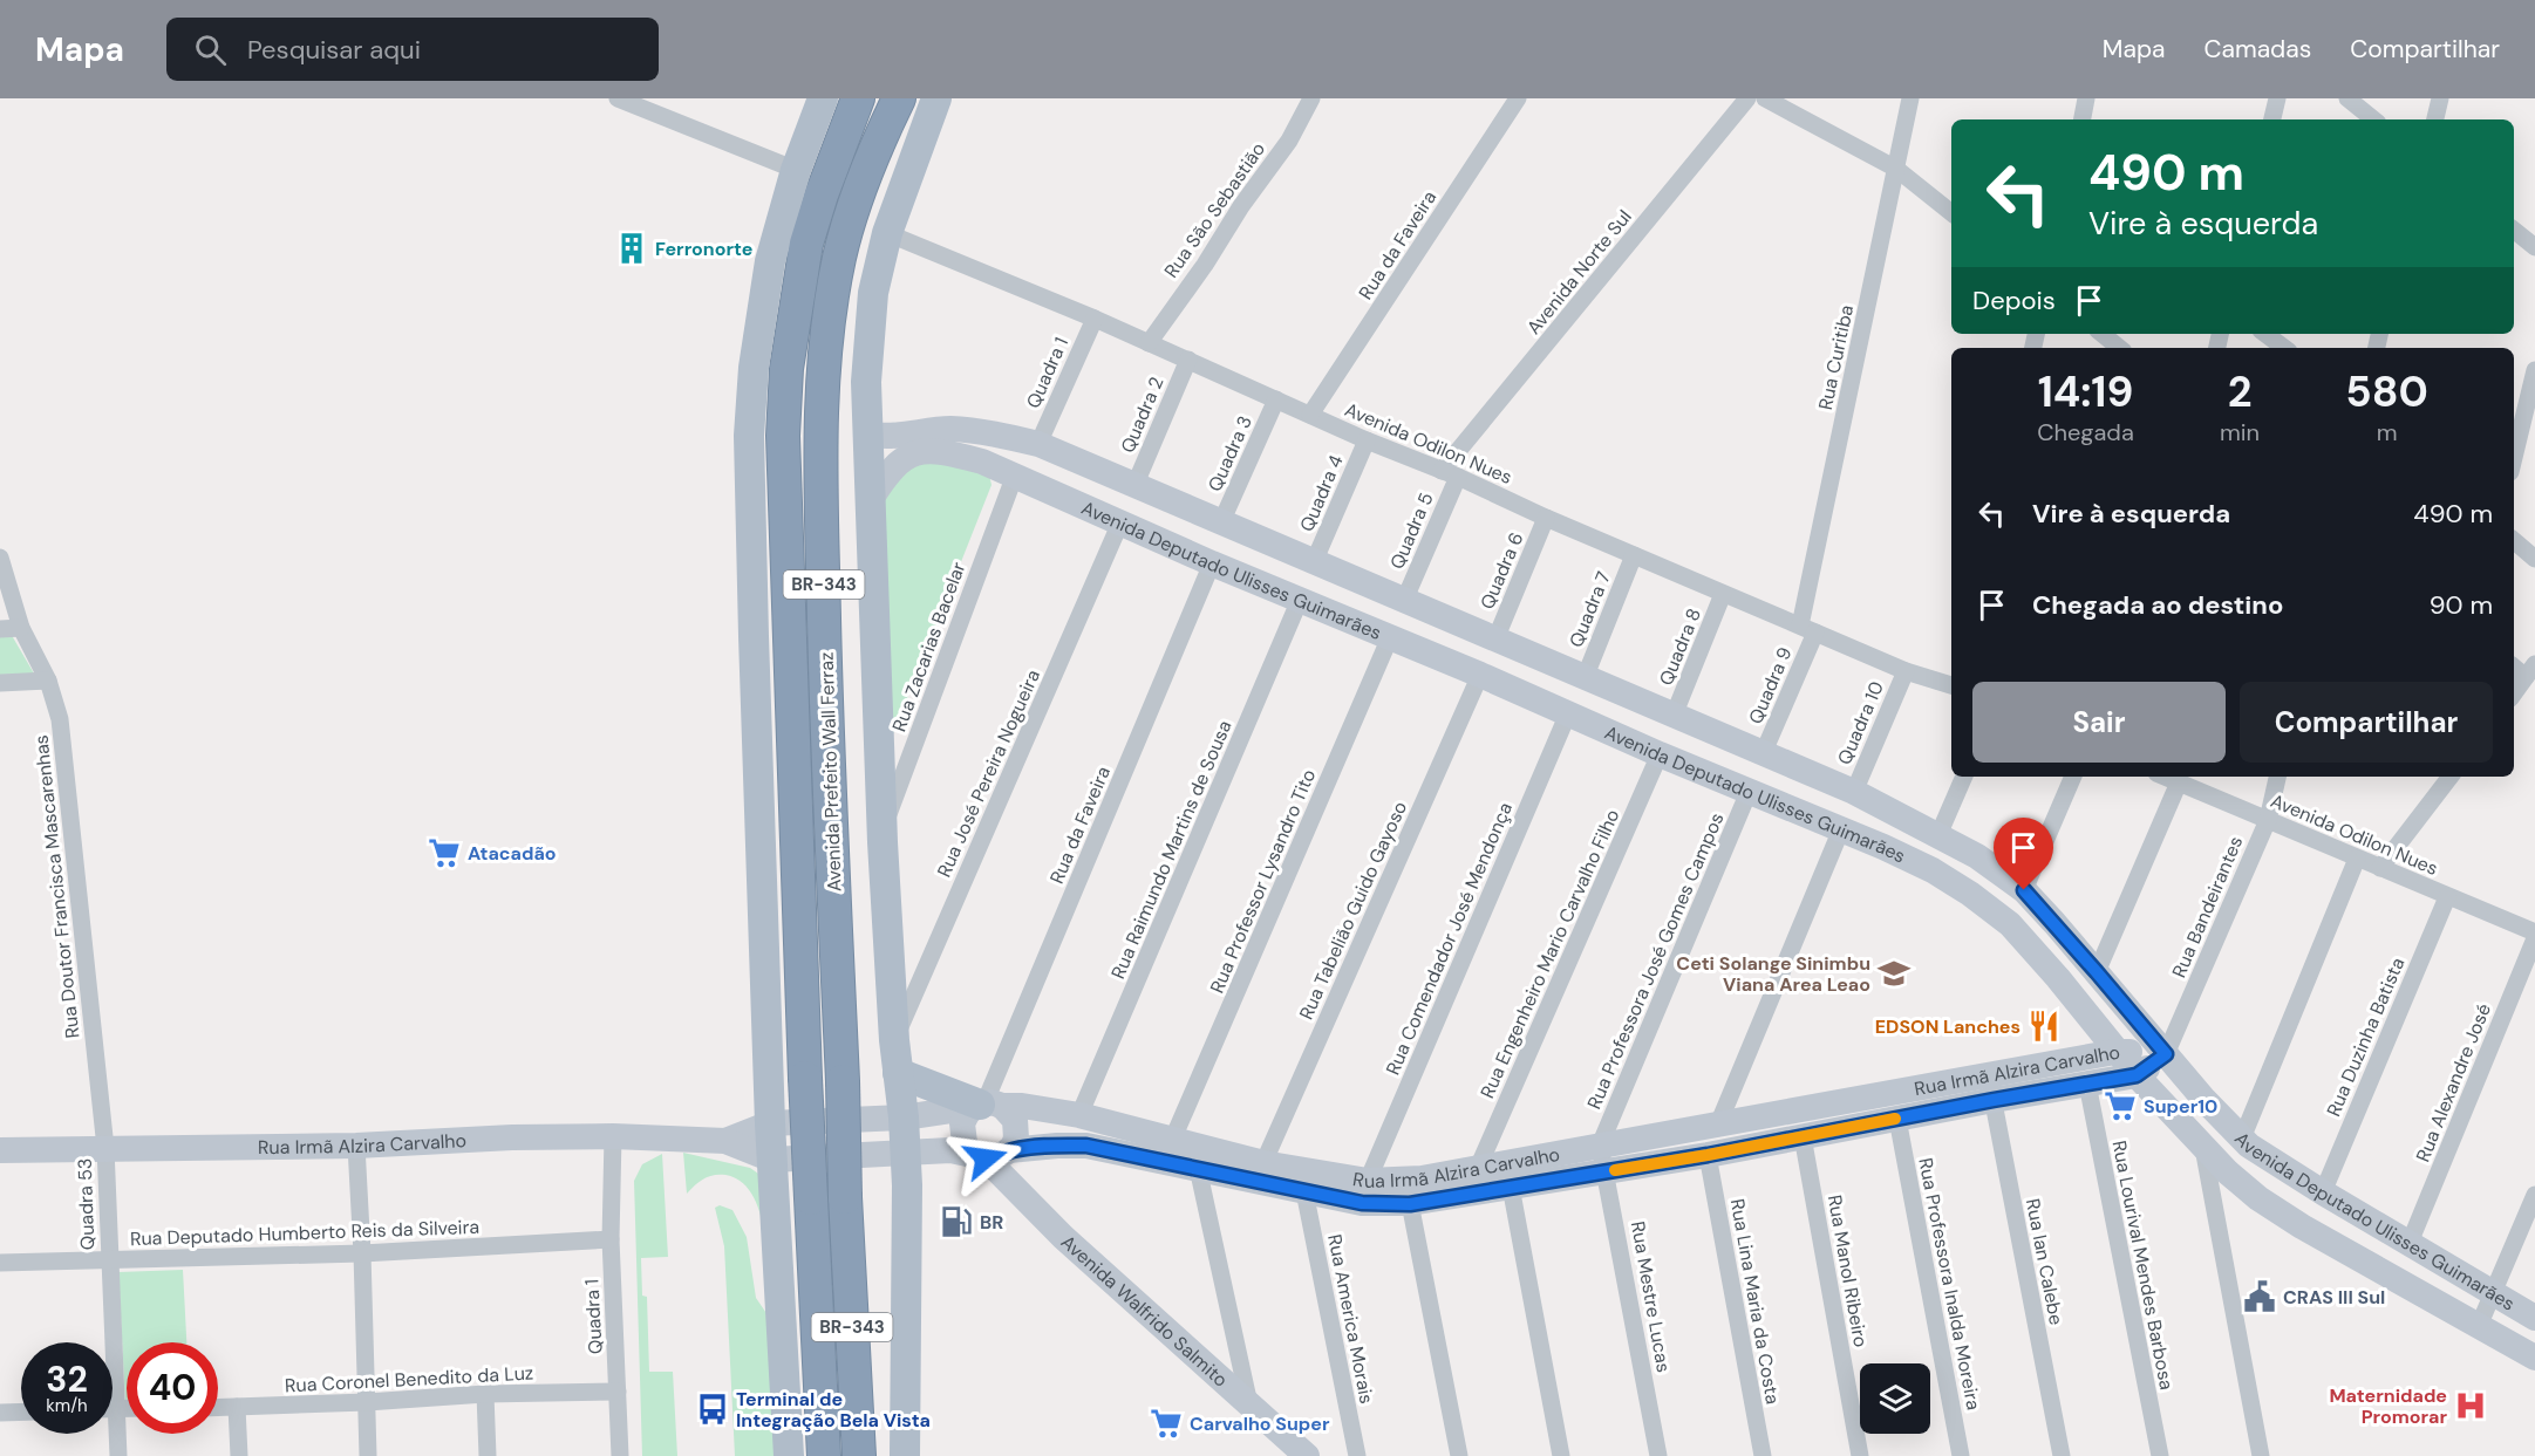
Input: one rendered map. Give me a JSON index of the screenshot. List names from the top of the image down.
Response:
{
  "streets": {
    "highway": ["BR-343", "Avenida Prefeito Wall Ferraz"],
    "street": [
      "Rua São Sebastião",
      "Rua da Faveira",
      "Avenida Norte Sul",
      "Rua Curitiba",
      "Quadra 1",
      "Quadra 2",
      "Avenida Odilon Nues",
      "Quadra 3",
      "Quadra 4",
      "Quadra 5",
      "Avenida Deputado Ulisses Guimarães",
      "Quadra 6",
      "Quadra 7",
      "Rua Zacarias Bacelar",
      "Quadra 8",
      "Quadra 9",
      "Quadra 10",
      "Rua José Pereira Nogueira",
      "Rua Raimundo Martins de Sousa",
      "Rua Professor Lysandro Tito",
      "Rua Doutor Francisca Mascarenhas",
      "Rua Bandeirantes",
      "Rua Tabelião Guido Gayoso",
      "Rua Comendador José Mendonça",
      "Rua Engenheiro Mario Carvalho Filho",
      "Rua Professora José Gomes Campos",
      "Rua Duzinha Batista",
      "Rua Irmã Alzira Carvalho",
      "Rua Alexandre José",
      "Quadra 53",
      "Rua Deputado Humberto Reis da Silveira",
      "Rua Ian Calebe",
      "Rua Lourival Mendes Barbosa",
      "Rua Manol Ribeiro",
      "Rua Professora Inalda Moreira",
      "Rua Mestre Lucas",
      "Rua Lina Maria da Costa",
      "Avenida Walfrido Salmito",
      "Rua America Morais",
      "Rua Coronel Benedito da Luz"
    ]
  },
  "crossings": [
    ["Rua São Sebastião", "Avenida Odilon Nues"],
    ["Rua da Faveira", "Avenida Odilon Nues"],
    ["Rua da Faveira", "Avenida Deputado Ulisses Guimarães"],
    ["Rua da Faveira", "Rua Irmã Alzira Carvalho"],
    ["Rua da Faveira", "Avenida Walfrido Salmito"],
    ["Avenida Norte Sul", "Avenida Odilon Nues"],
    ["Avenida Norte Sul", "Quadra 5"],
    ["Rua Curitiba", "Avenida Odilon Nues"],
    ["Rua Curitiba", "Quadra 9"],
    ["Quadra 1", "Avenida Odilon Nues"],
    ["Quadra 1", "Avenida Deputado Ulisses Guimarães"],
    ["Quadra 1", "Rua Deputado Humberto Reis da Silveira"],
    ["Quadra 1", "Rua Coronel Benedito da Luz"],
    ["Quadra 2", "Avenida Odilon Nues"],
    ["Quadra 2", "Avenida Deputado Ulisses Guimarães"],
    ["Avenida Odilon Nues", "Quadra 3"],
    ["Avenida Odilon Nues", "Quadra 4"],
    ["Avenida Odilon Nues", "Quadra 5"],
    ["Avenida Odilon Nues", "Quadra 6"],
    ["Avenida Odilon Nues", "Quadra 7"],
    ["Avenida Odilon Nues", "Quadra 8"],
    ["Avenida Odilon Nues", "Quadra 9"],
    ["Avenida Odilon Nues", "Quadra 10"],
    ["Avenida Odilon Nues", "Rua Bandeirantes"],
    ["Avenida Odilon Nues", "Rua Duzinha Batista"],
    ["Quadra 3", "Avenida Deputado Ulisses Guimarães"],
    ["Quadra 4", "Avenida Deputado Ulisses Guimarães"],
    ["Quadra 5", "Avenida Deputado Ulisses Guimarães"],
    ["Avenida Deputado Ulisses Guimarães", "Quadra 6"],
    ["Avenida Deputado Ulisses Guimarães", "Quadra 7"],
    ["Avenida Deputado Ulisses Guimarães", "Rua Zacarias Bacelar"],
    ["Avenida Deputado Ulisses Guimarães", "Quadra 8"],
    ["Avenida Deputado Ulisses Guimarães", "Quadra 9"],
    ["Avenida Deputado Ulisses Guimarães", "Quadra 10"],
    ["Avenida Deputado Ulisses Guimarães", "Rua José Pereira Nogueira"],
    ["Avenida Deputado Ulisses Guimarães", "Rua Raimundo Martins de Sousa"],
    ["Avenida Deputado Ulisses Guimarães", "Rua Professor Lysandro Tito"],
    ["Avenida Deputado Ulisses Guimarães", "Rua Bandeirantes"],
    ["Avenida Deputado Ulisses Guimarães", "Rua Tabelião Guido Gayoso"],
    ["Avenida Deputado Ulisses Guimarães", "Rua Comendador José Mendonça"],
    ["Avenida Deputado Ulisses Guimarães", "Rua Engenheiro Mario Carvalho Filho"],
    ["Avenida Deputado Ulisses Guimarães", "Rua Professora José Gomes Campos"],
    ["Avenida Deputado Ulisses Guimarães", "Rua Duzinha Batista"],
    ["Avenida Deputado Ulisses Guimarães", "Rua Irmã Alzira Carvalho"],
    ["Avenida Deputado Ulisses Guimarães", "Rua Alexandre José"],
    ["Rua Raimundo Martins de Sousa", "Rua Irmã Alzira Carvalho"],
    ["Rua Professor Lysandro Tito", "Rua Irmã Alzira Carvalho"],
    ["Rua Doutor Francisca Mascarenhas", "Rua Irmã Alzira Carvalho"],
    ["Rua Doutor Francisca Mascarenhas", "Quadra 53"],
    ["Rua Bandeirantes", "Rua Irmã Alzira Carvalho"],
    ["Rua Tabelião Guido Gayoso", "Rua Irmã Alzira Carvalho"],
    ["Rua Comendador José Mendonça", "Rua Irmã Alzira Carvalho"],
    ["Rua Engenheiro Mario Carvalho Filho", "Rua Irmã Alzira Carvalho"],
    ["Rua Professora José Gomes Campos", "Rua Irmã Alzira Carvalho"],
    ["Rua Professora José Gomes Campos", "Rua Mestre Lucas"],
    ["Rua Irmã Alzira Carvalho", "Quadra 53"],
    ["Rua Irmã Alzira Carvalho", "Rua Ian Calebe"],
    ["Rua Irmã Alzira Carvalho", "Rua Lourival Mendes Barbosa"],
    ["Rua Irmã Alzira Carvalho", "Rua Manol Ribeiro"],
    ["Rua Irmã Alzira Carvalho", "Rua Professora Inalda Moreira"],
    ["Rua Irmã Alzira Carvalho", "Rua Mestre Lucas"],
    ["Rua Irmã Alzira Carvalho", "Rua Lina Maria da Costa"],
    ["Rua Irmã Alzira Carvalho", "Avenida Walfrido Salmito"],
    ["Rua Irmã Alzira Carvalho", "Rua America Morais"],
    ["Quadra 53", "Rua Deputado Humberto Reis da Silveira"]
  ],
  "places": {
    "building": ["Ferronorte"],
    "supermarket": ["Atacadão", "Super10", "Carvalho Super"],
    "school or university": ["Ceti Solange Sinimbu Viana Area Leao"],
    "restaurant": ["EDSON Lanches"],
    "fuel station": ["BR"],
    "public building": ["CRAS III Sul"],
    "hospital": ["Maternidade Promorar"],
    "bus stop": ["Terminal de Integração Bela Vista"]
  },
  "page": {
    "header": "Mapa",
    "search": "Pesquisar aqui",
    "nav": ["Mapa", "Camadas", "Compartilhar"],
    "turn": ["490 m", "Vire à esquerda"],
    "then": "Depois",
    "eta": [
      "14:19",
      "Chegada",
      "2",
      "min",
      "580",
      "m"
    ],
    "list": [
      {
        "name": "Vire à esquerda",
        "value": "490 m"
      },
      {
        "name": "Chegada ao destino",
        "value": "90 m"
      }
    ],
    "buttons": ["Sair", "Compartilhar"],
    "speed": "32 km/h",
    "limit": "40"
  }
}
